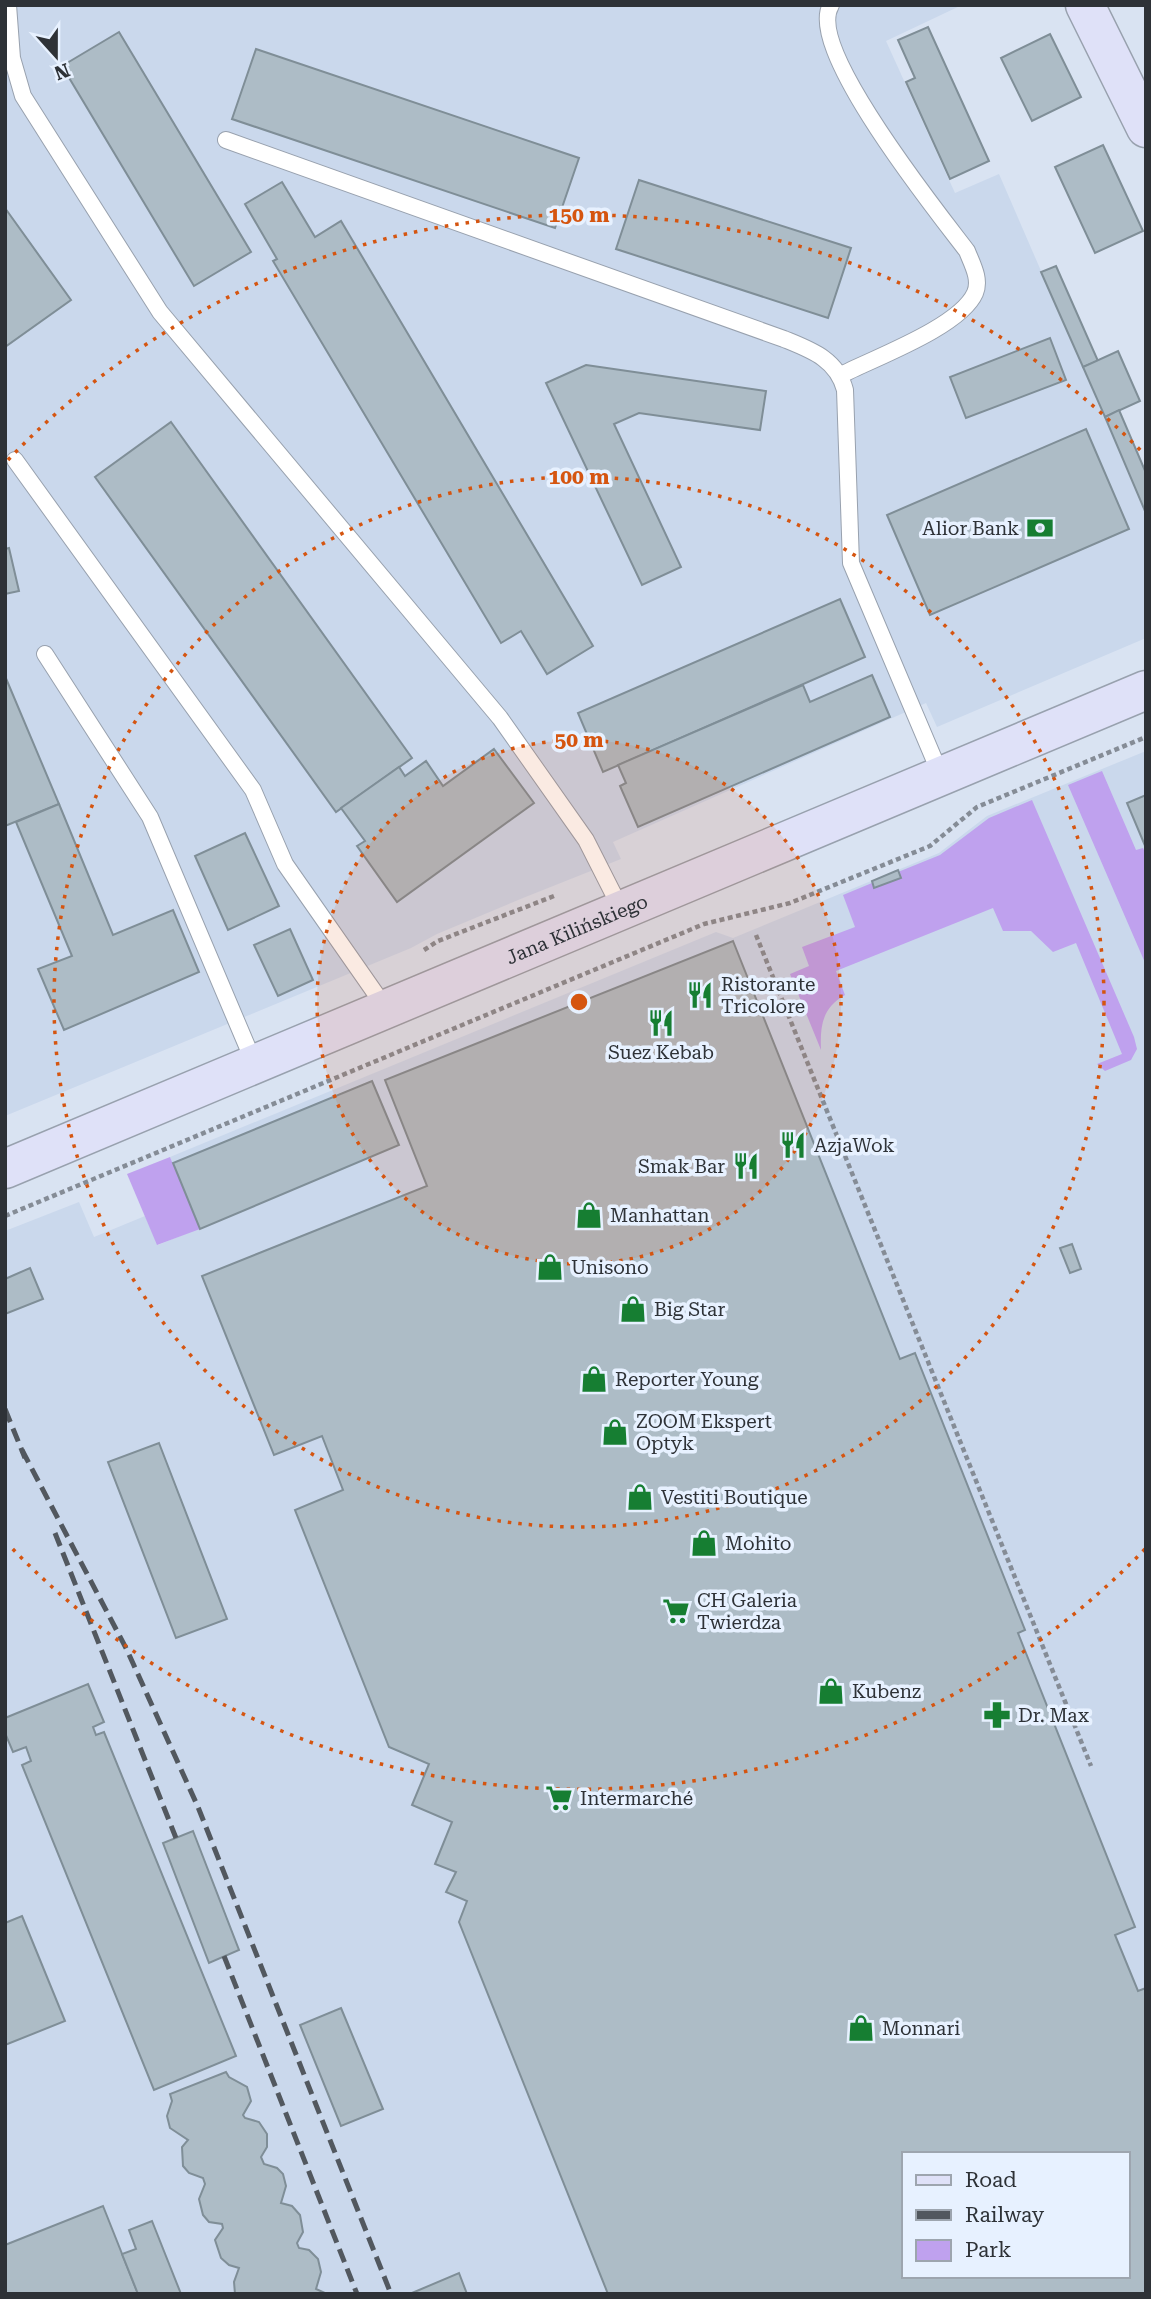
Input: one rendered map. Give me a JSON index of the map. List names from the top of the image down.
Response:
{
  "streets": {
    "street": ["Jana Kilińskiego"]
  },
  "places": {
    "bank": ["Alior Bank"],
    "restaurant": [
      "Ristorante Tricolore",
      "Suez Kebab",
      "AzjaWok",
      "Smak Bar"
    ],
    "shop": [
      "Manhattan",
      "Unisono",
      "Big Star",
      "Reporter Young",
      "ZOOM Ekspert Optyk",
      "Vestiti Boutique",
      "Mohito",
      "Kubenz",
      "Monnari"
    ],
    "supermarket": ["CH Galeria Twierdza", "Intermarché"],
    "pharmacy": ["Dr. Max"]
  },
  "legend": ["Road", "Railway", "Park"],
  "north": "bottom",
  "rings": ["150 m", "100 m", "50 m"]
}
